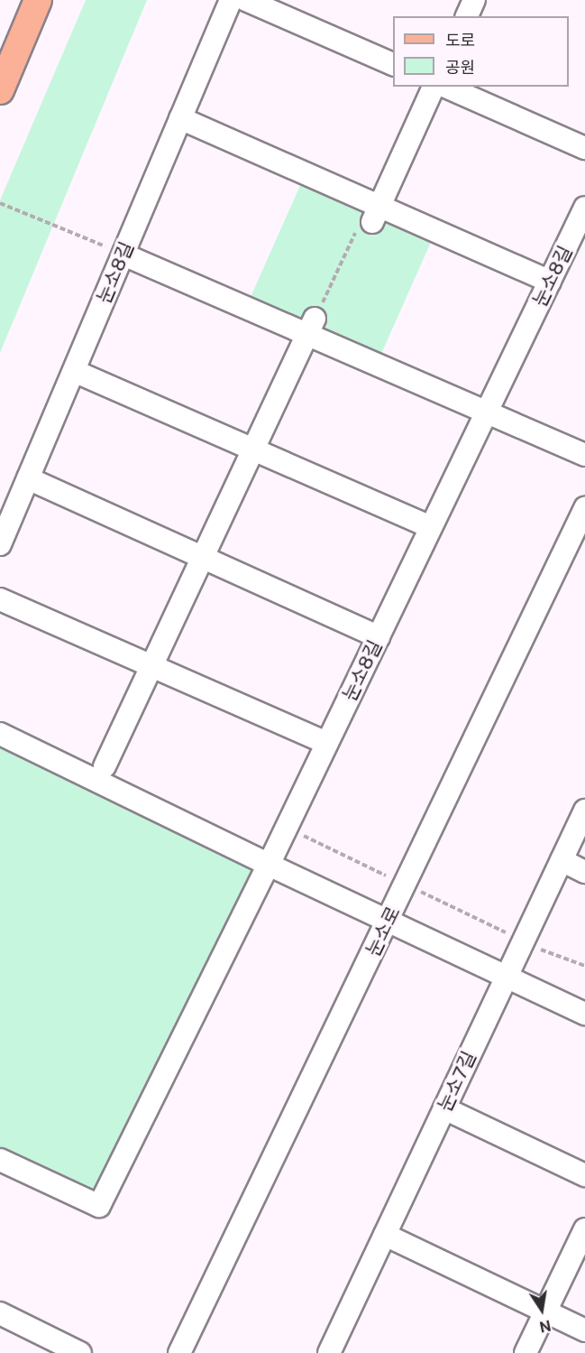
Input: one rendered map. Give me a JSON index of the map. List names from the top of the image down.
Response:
{
  "streets": {
    "street": ["눈소8길", "눈소로", "눈소7길"]
  },
  "legend": ["도로", "공원"],
  "north": "bottom"
}
